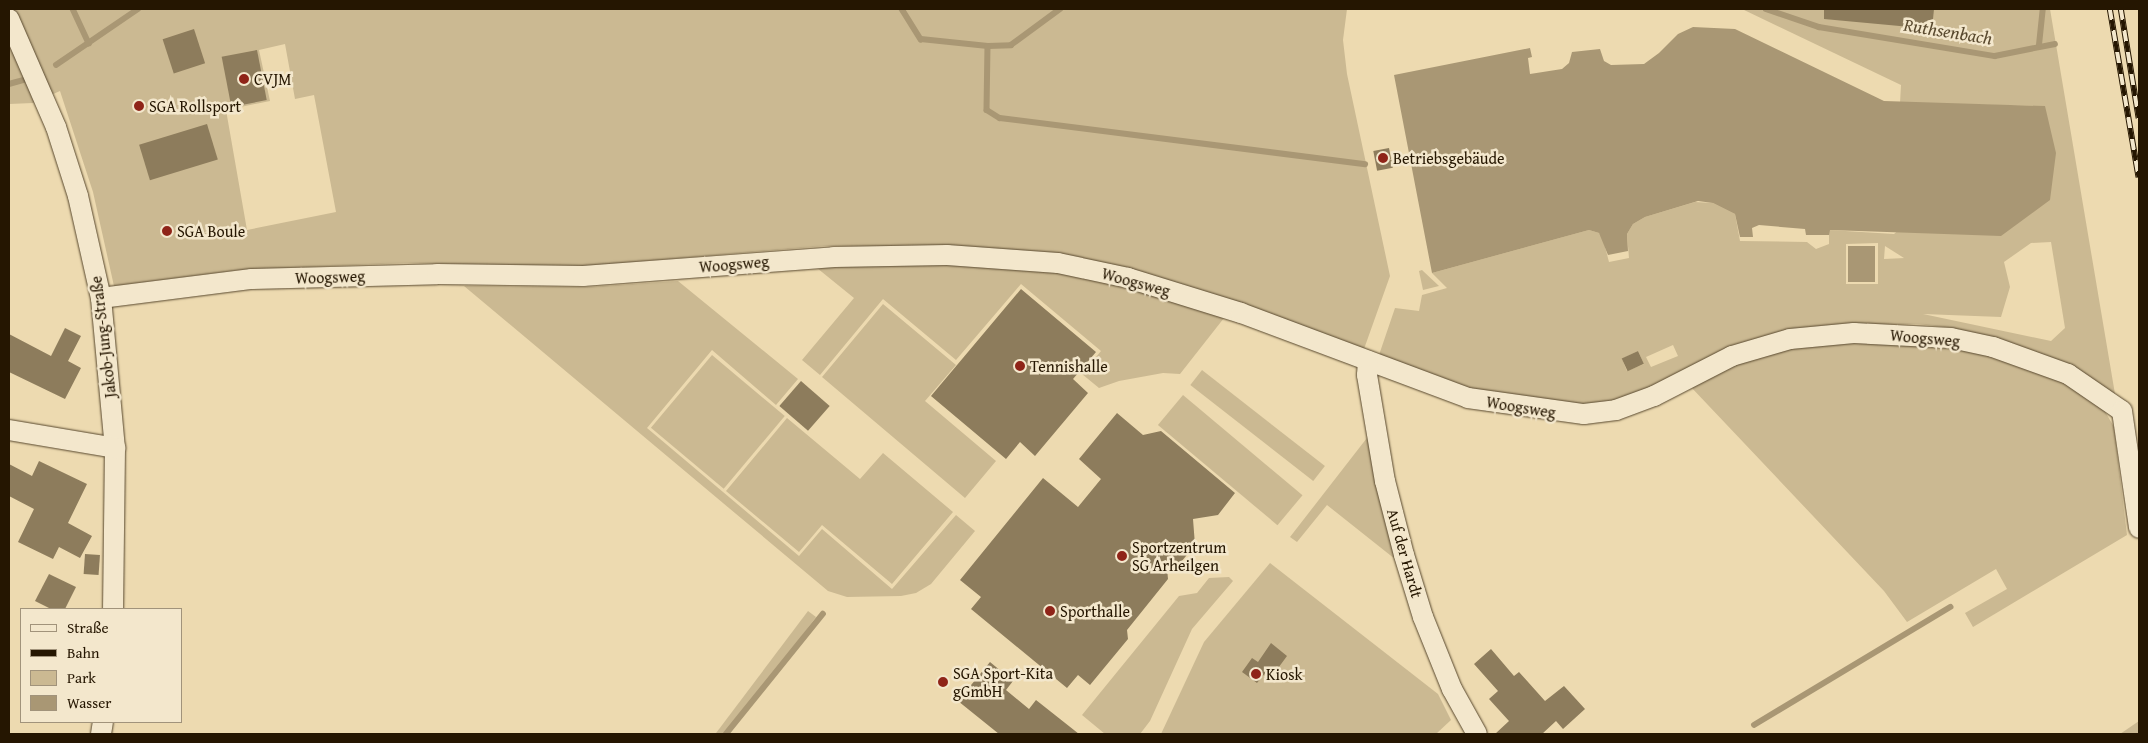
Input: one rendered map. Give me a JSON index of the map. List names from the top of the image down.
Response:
{
  "streets": {
    "street": ["Woogsweg", "Jakob-Jung-Straße", "Auf der Hardt"]
  },
  "crossings": [
    ["Woogsweg", "Jakob-Jung-Straße"],
    ["Woogsweg", "Auf der Hardt"]
  ],
  "water": ["Ruthsenbach"],
  "places": [
    "CVJM",
    "SGA Rollsport",
    "Betriebsgebäude",
    "SGA Boule",
    "Tennishalle",
    "Sportzentrum SG Arheilgen",
    "Sporthalle",
    "Kiosk",
    "SGA Sport-Kita gGmbH"
  ],
  "legend": [
    "Straße",
    "Bahn",
    "Park",
    "Wasser"
  ]
}
